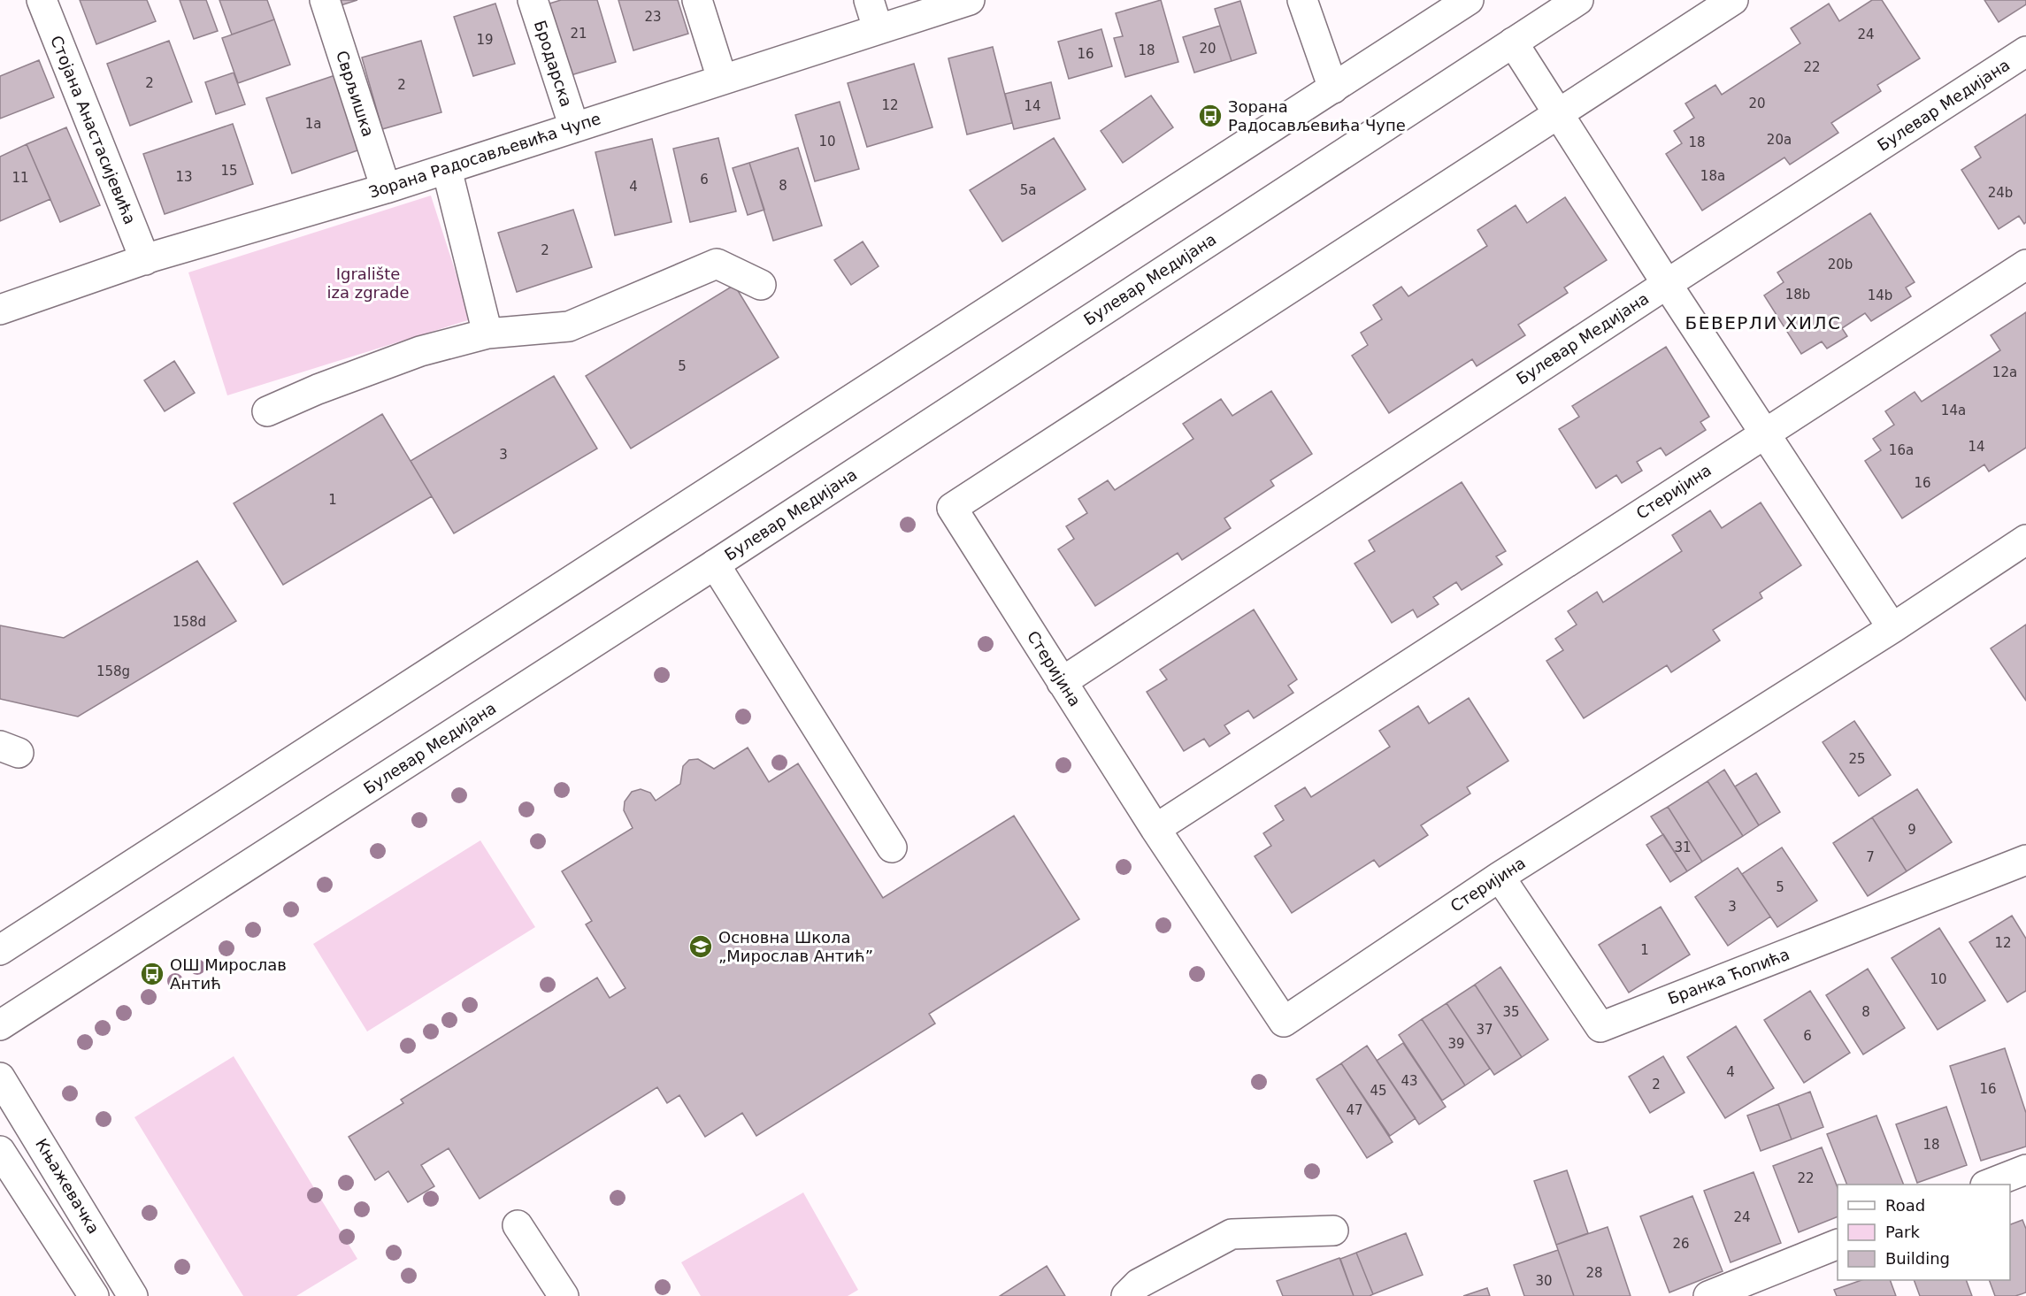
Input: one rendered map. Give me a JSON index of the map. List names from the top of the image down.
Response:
{
  "streets": {
    "street": [
      "Бродарска",
      "Сврљишка",
      "Булевар Медијана",
      "Стојана Анастасијевића",
      "Зорана Радосављевића Чупе",
      "Стеријина",
      "Бранка Ћопића",
      "Књажевачка"
    ]
  },
  "crossings": [
    ["Бродарска", "Зорана Радосављевића Чупе"],
    ["Сврљишка", "Зорана Радосављевића Чупе"],
    ["Булевар Медијана", "Стеријина"],
    ["Стојана Анастасијевића", "Зорана Радосављевића Чупе"],
    ["Стеријина", "Бранка Ћопића"]
  ],
  "districts": ["БЕВЕРЛИ ХИЛС"],
  "parks": ["Igralište iza zgrade"],
  "places": {
    "bus stop": ["Зорана Радосављевића Чупе", "ОШ Мирослав Антић"],
    "school or university": ["Основна Школа „Мирослав Антић”"]
  },
  "house_numbers": [
    "23",
    "21",
    "24",
    "19",
    "20",
    "18",
    "16",
    "22",
    "2",
    "2",
    "20",
    "12",
    "14",
    "1a",
    "20a",
    "10",
    "18",
    "15",
    "18a",
    "13",
    "11",
    "6",
    "8",
    "4",
    "5a",
    "24b",
    "2",
    "20b",
    "18b",
    "14b",
    "5",
    "12a",
    "14a",
    "14",
    "16a",
    "3",
    "16",
    "1",
    "158d",
    "158g",
    "25",
    "9",
    "31",
    "7",
    "5",
    "3",
    "12",
    "1",
    "10",
    "35",
    "8",
    "37",
    "6",
    "39",
    "4",
    "43",
    "2",
    "16",
    "45",
    "47",
    "18",
    "22",
    "24",
    "26",
    "28",
    "30"
  ],
  "legend": ["Road", "Park", "Building"]
}
